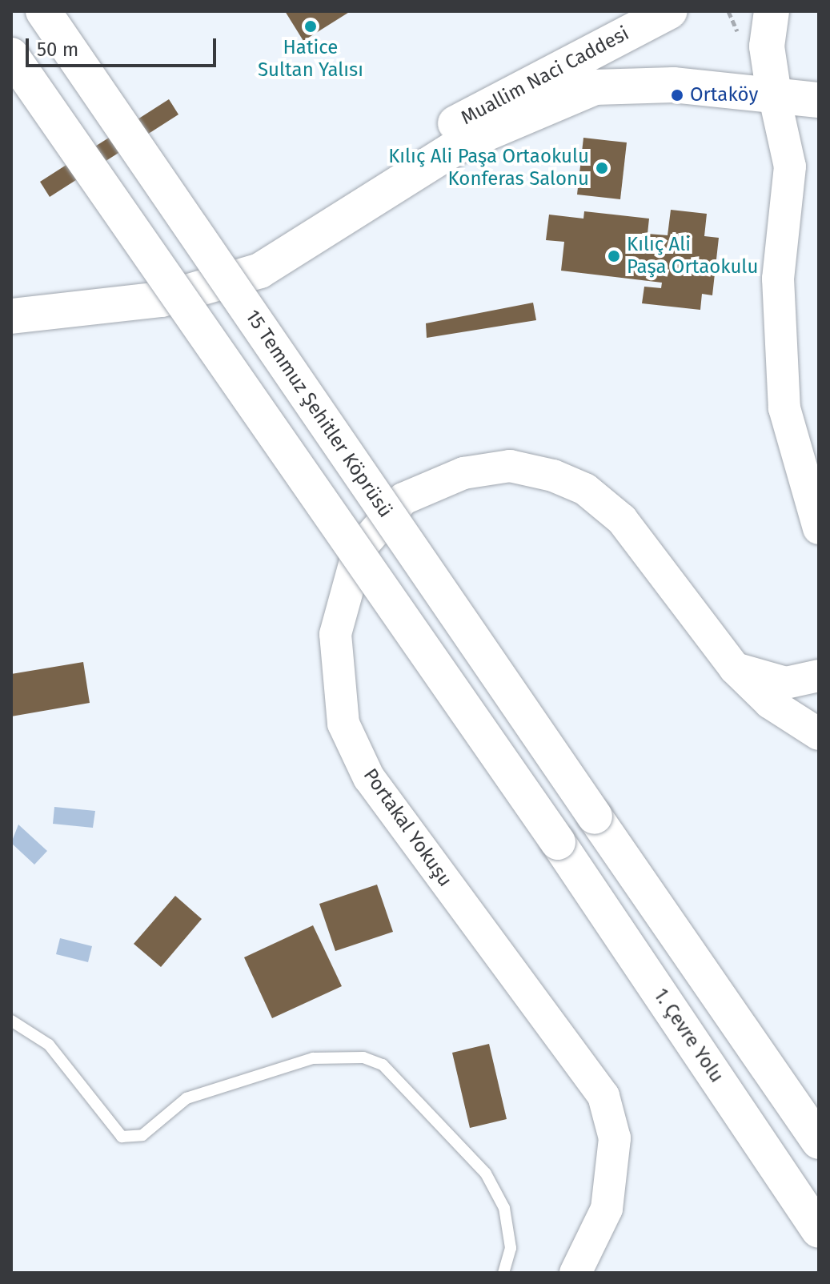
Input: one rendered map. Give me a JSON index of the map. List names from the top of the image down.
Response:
{
  "streets": {
    "main road": [
      "Muallim Naci Caddesi",
      "15 Temmuz Şehitler Köprüsü",
      "Portakal Yokuşu",
      "1. Çevre Yolu"
    ]
  },
  "places": [
    "Hatice Sultan Yalısı",
    "Ortaköy",
    "Kılıç Ali Paşa Ortaokulu Konferas Salonu",
    "Kılıç Ali Paşa Ortaokulu"
  ],
  "scale_bar": "50 m"
}
